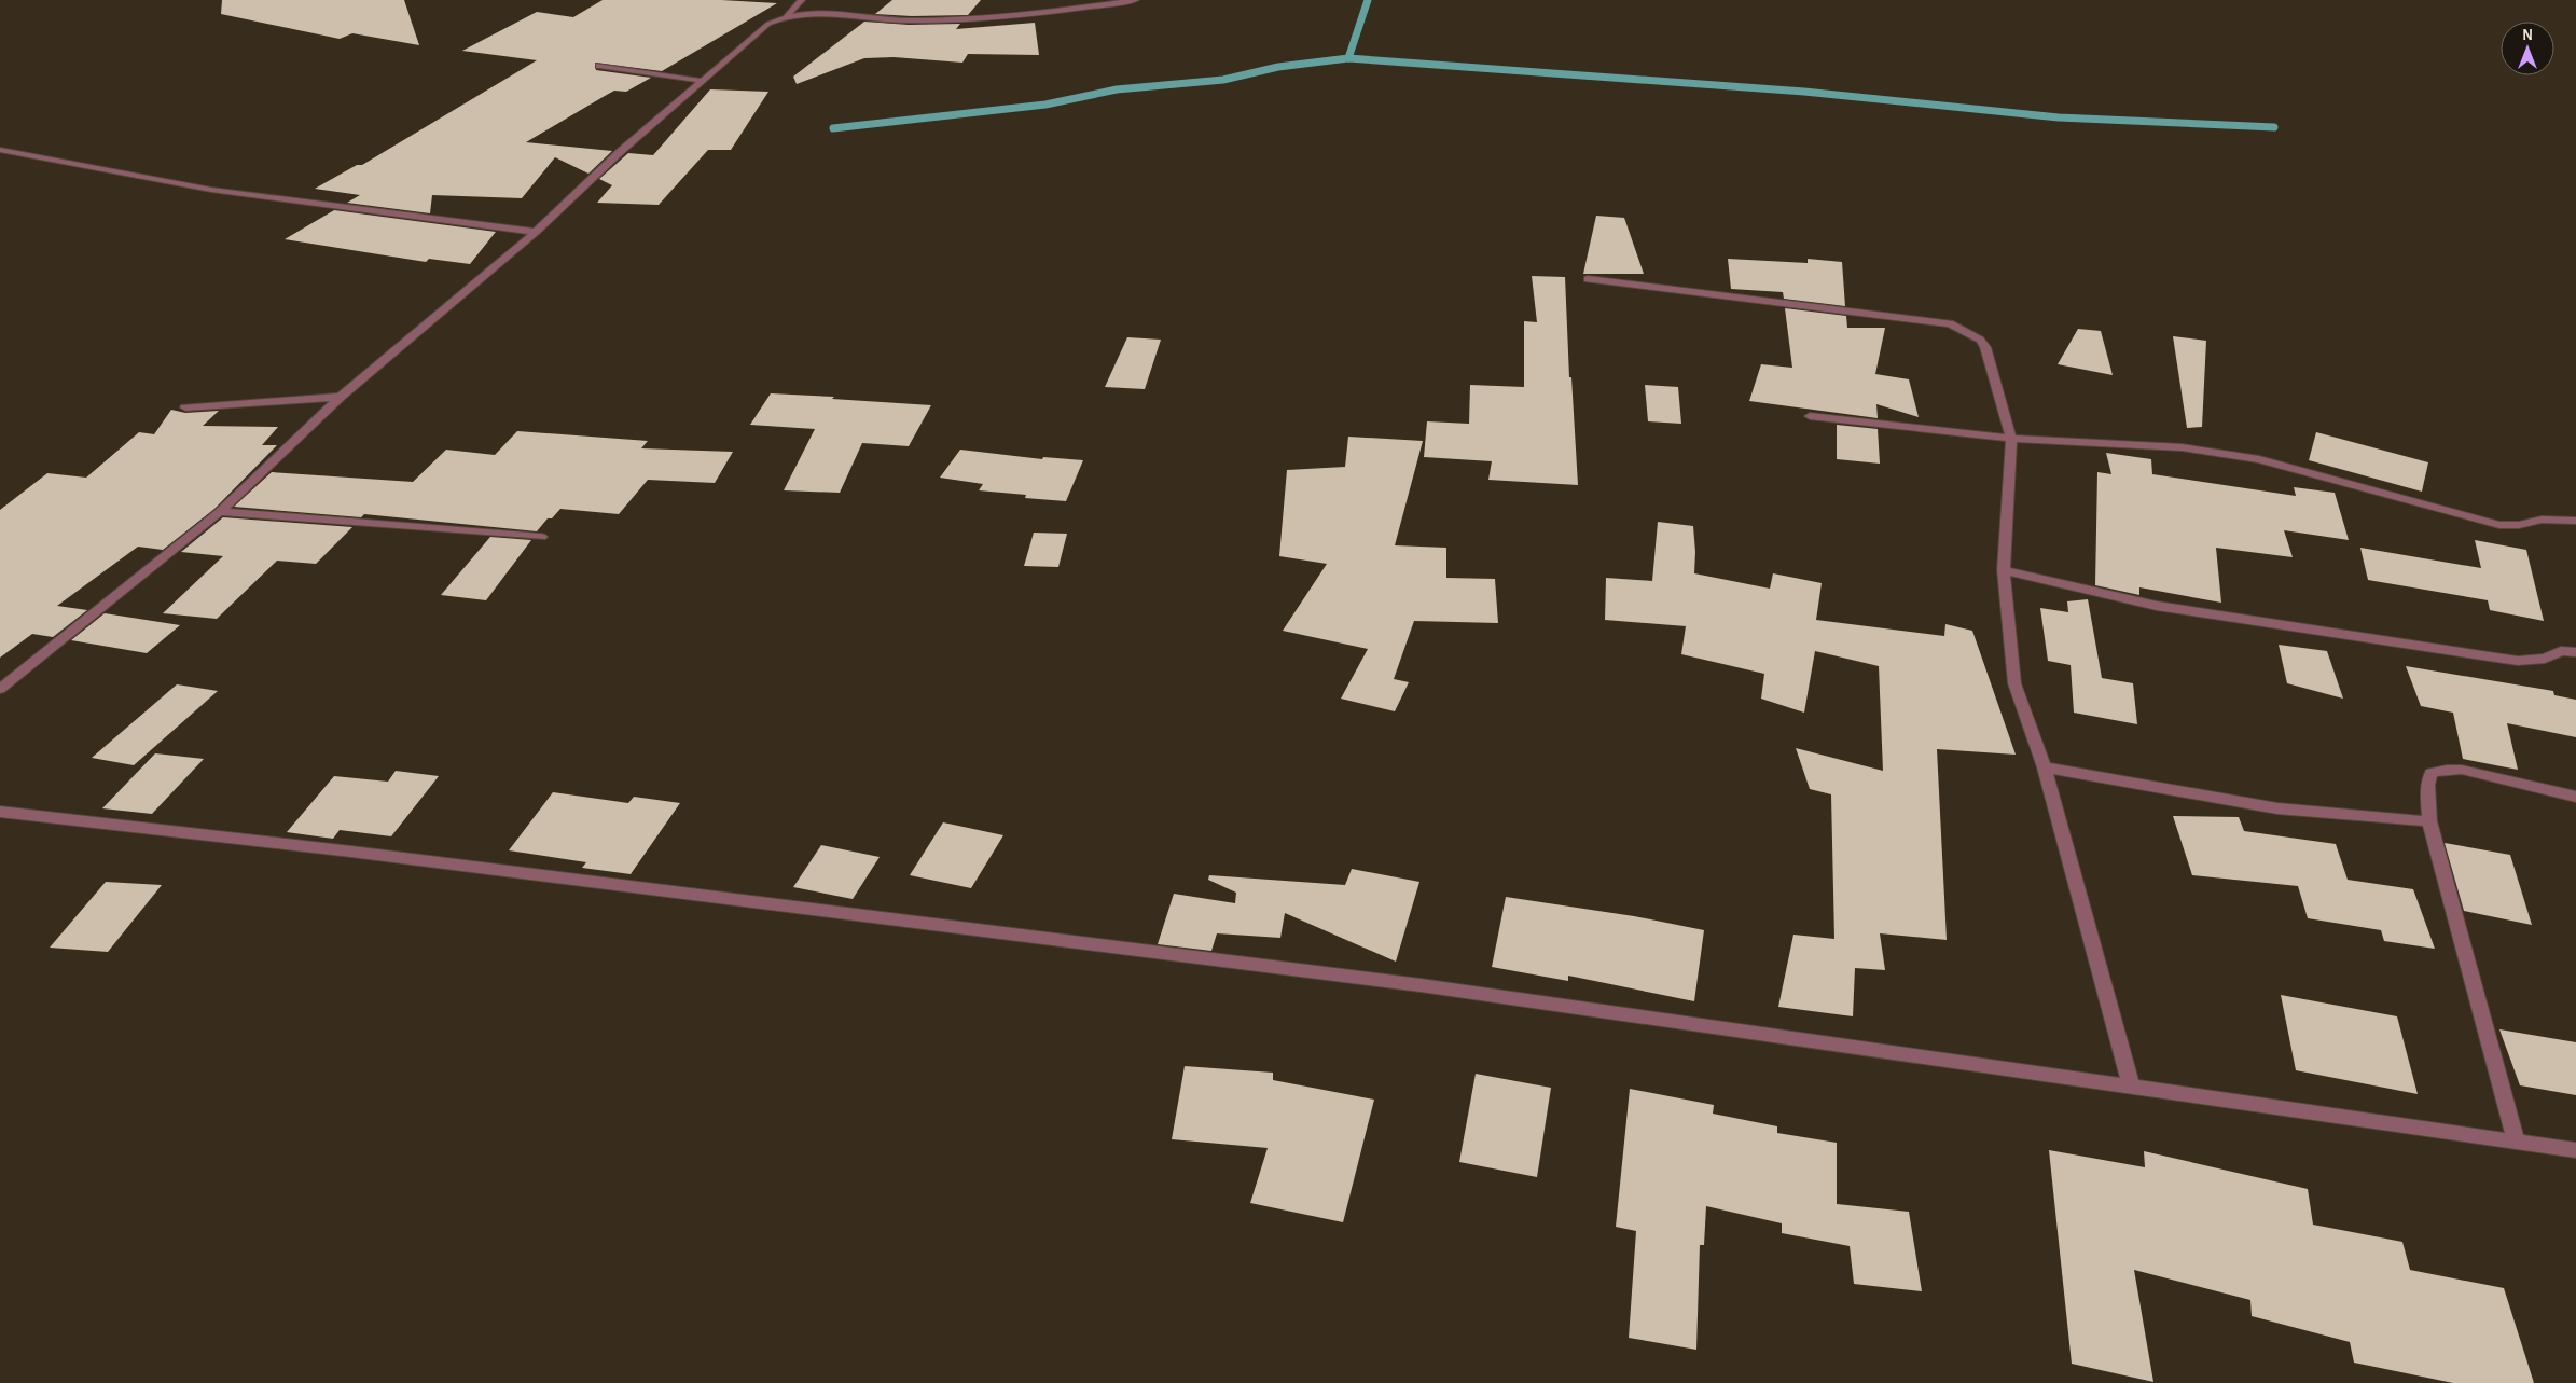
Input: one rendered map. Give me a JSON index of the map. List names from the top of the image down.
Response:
{
  "north": "top"
}
